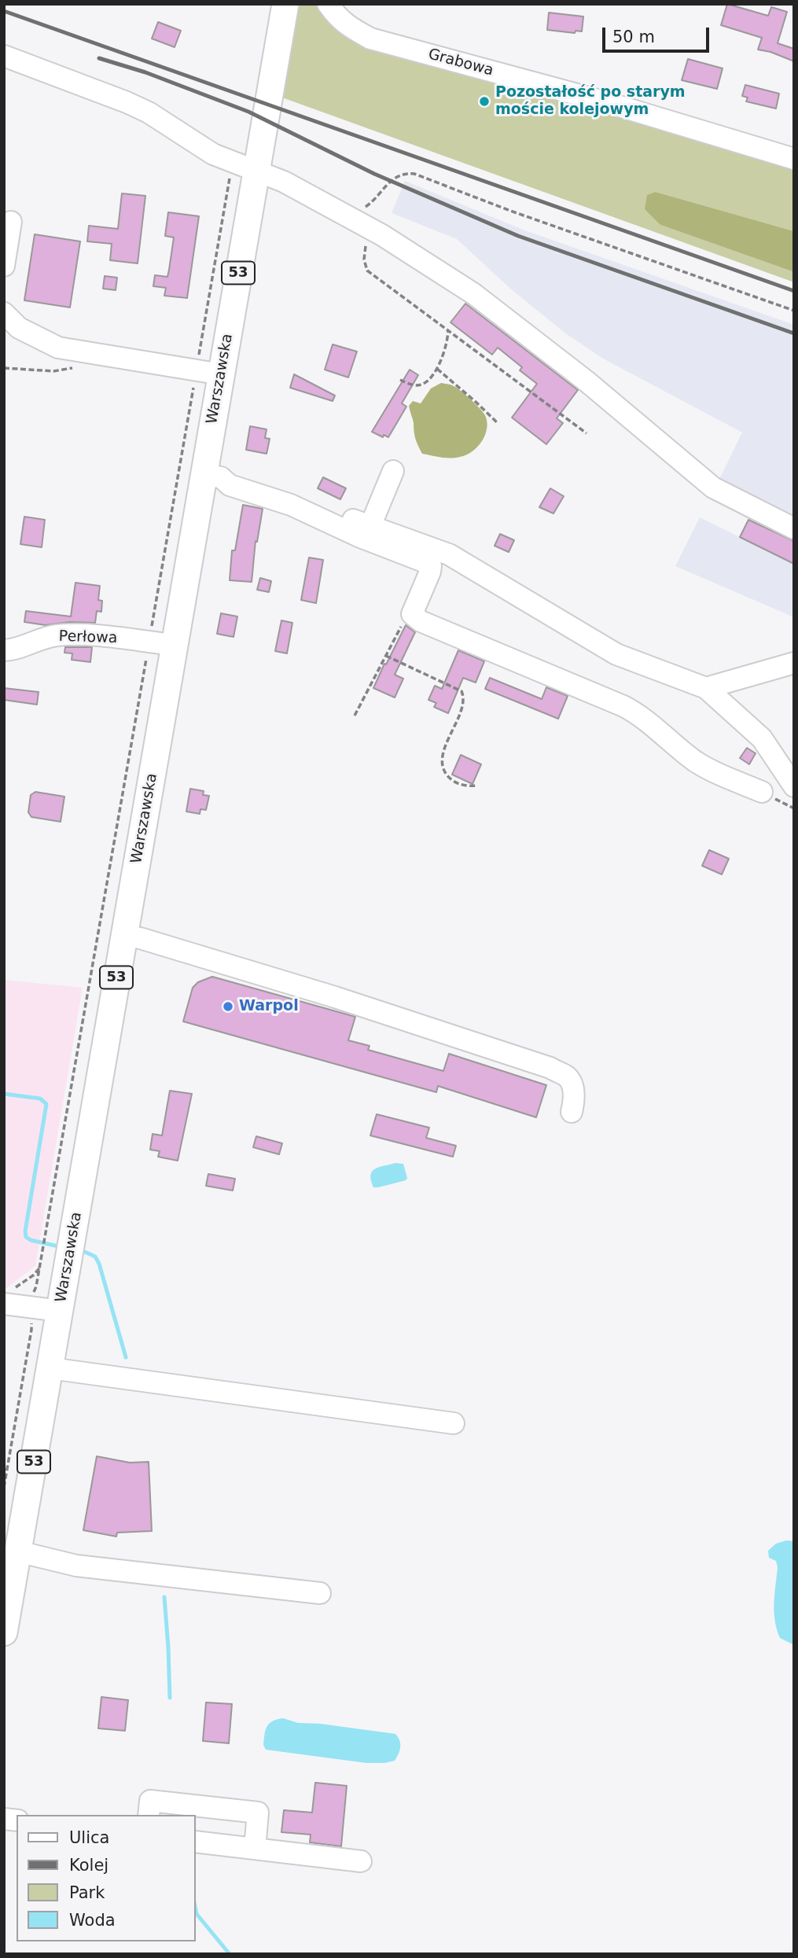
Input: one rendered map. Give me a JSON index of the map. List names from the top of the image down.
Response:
{
  "streets": {
    "main road": ["53", "Warszawska"],
    "street": ["Grabowa", "Perłowa"]
  },
  "crossings": [
    ["Warszawska", "Perłowa"]
  ],
  "places": ["Pozostałość po starym moście kolejowym", "Warpol"],
  "legend": [
    "Ulica",
    "Kolej",
    "Park",
    "Woda"
  ],
  "scale_bar": "50 m"
}
